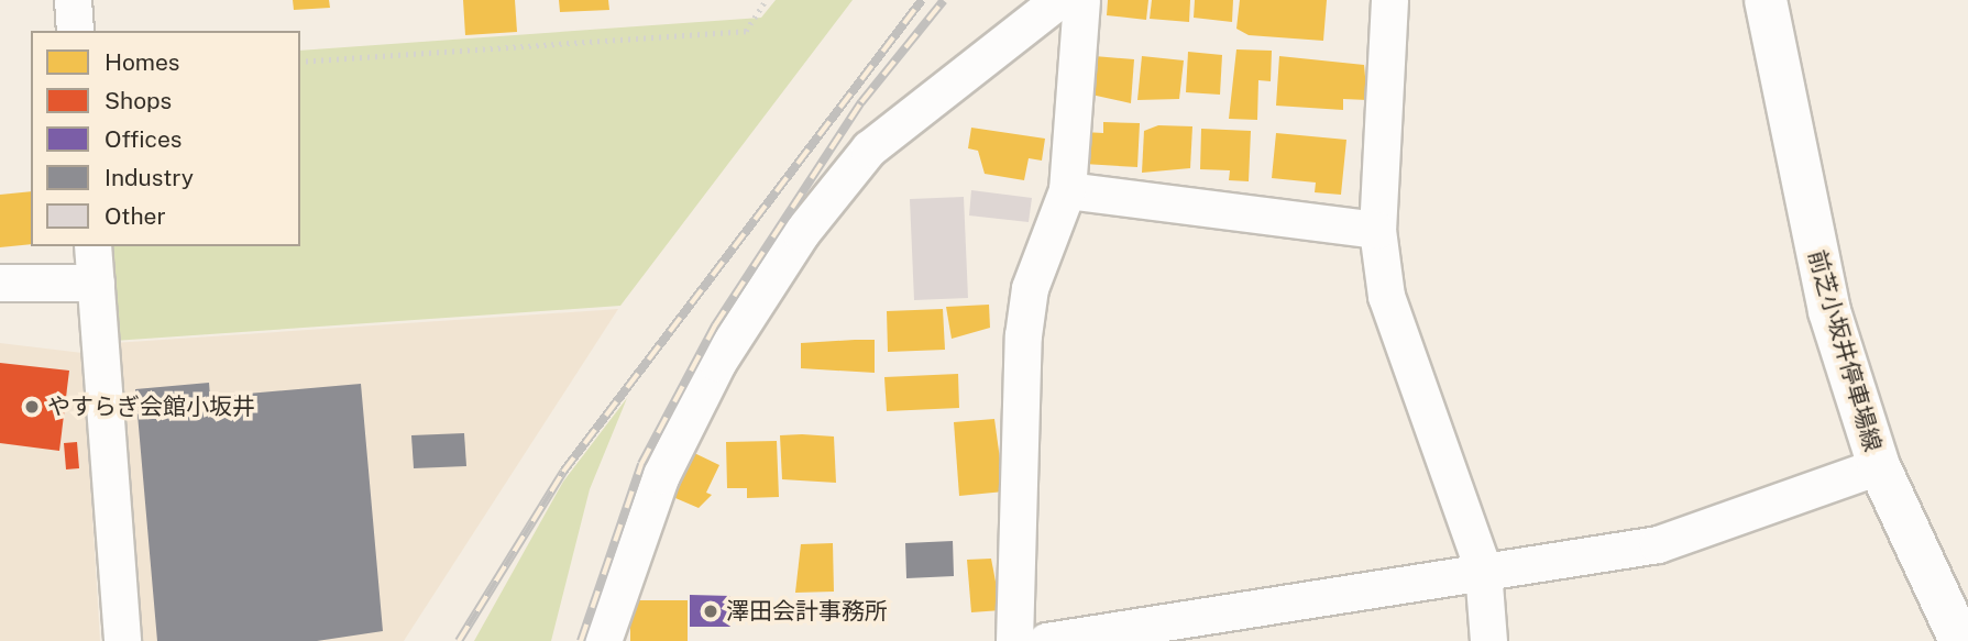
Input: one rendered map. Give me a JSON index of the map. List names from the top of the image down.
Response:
{
  "streets": {
    "main road": ["前芝小坂井停車場線"]
  },
  "places": ["やすらぎ会館小坂井", "澤田会計事務所"],
  "legend": [
    "Homes",
    "Shops",
    "Offices",
    "Industry",
    "Other"
  ]
}
